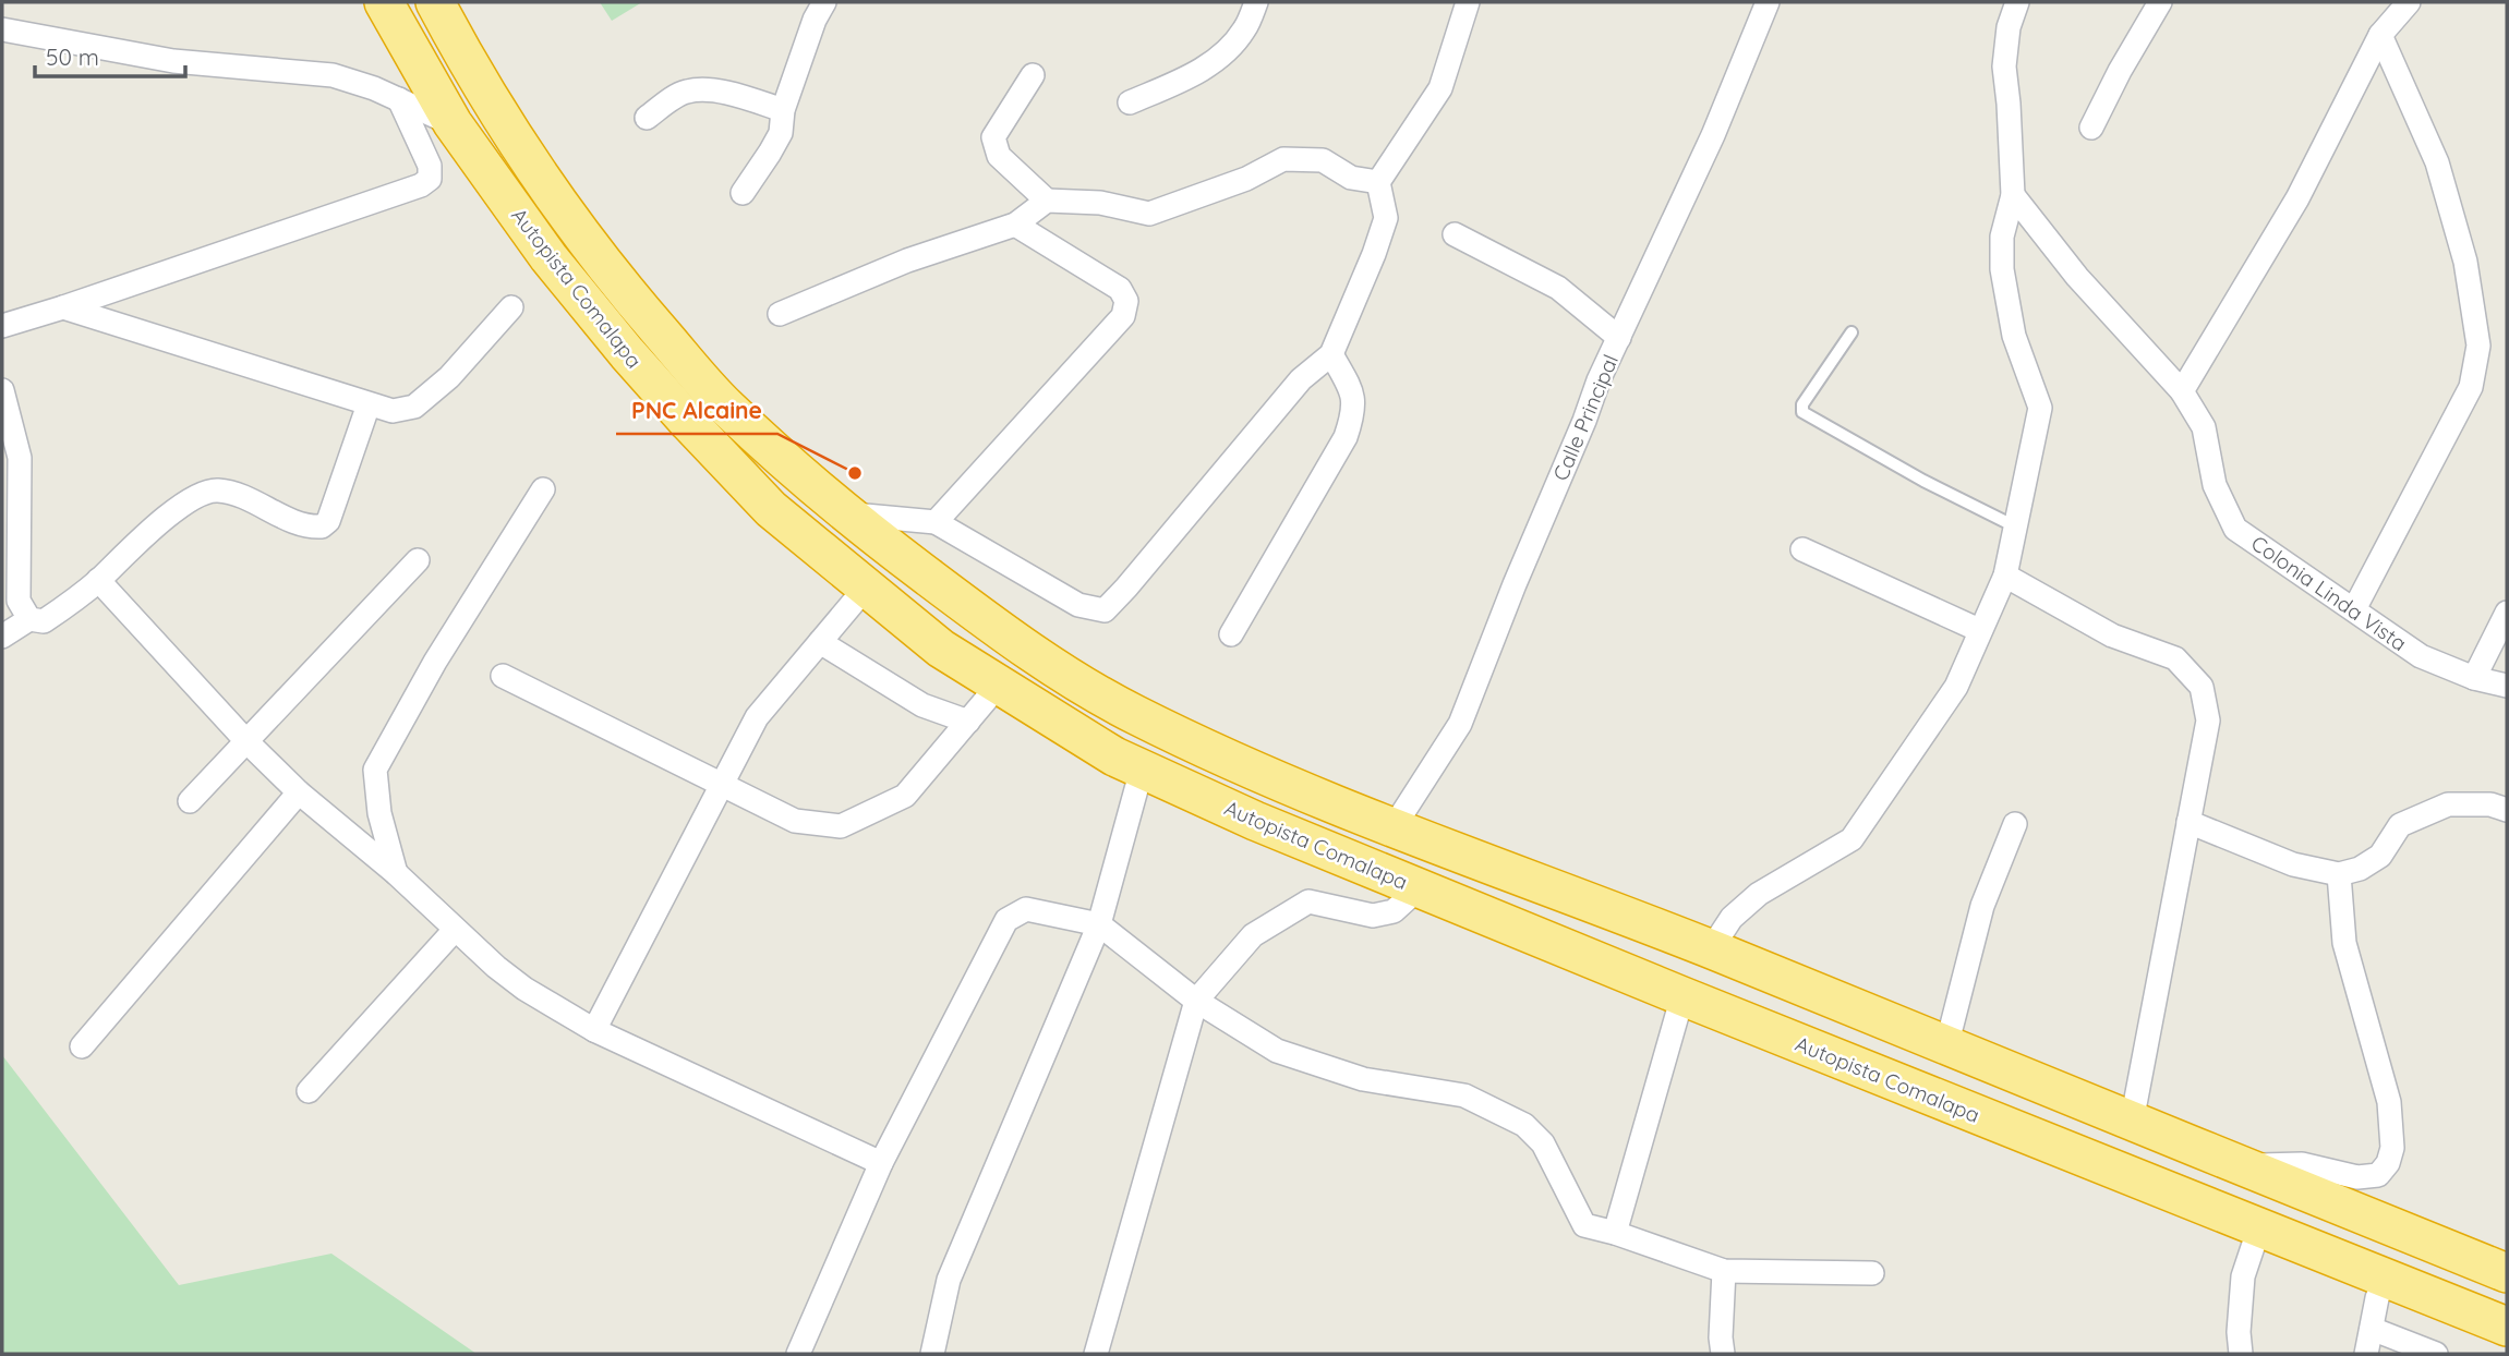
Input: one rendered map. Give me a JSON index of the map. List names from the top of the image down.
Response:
{
  "streets": {
    "highway": ["Autopista Comalapa"],
    "street": ["Calle Principal", "Colonia Linda Vista"]
  },
  "crossings": [
    ["Autopista Comalapa", "Calle Principal"]
  ],
  "places": ["PNC Alcaine"],
  "scale_bar": "50 m"
}
